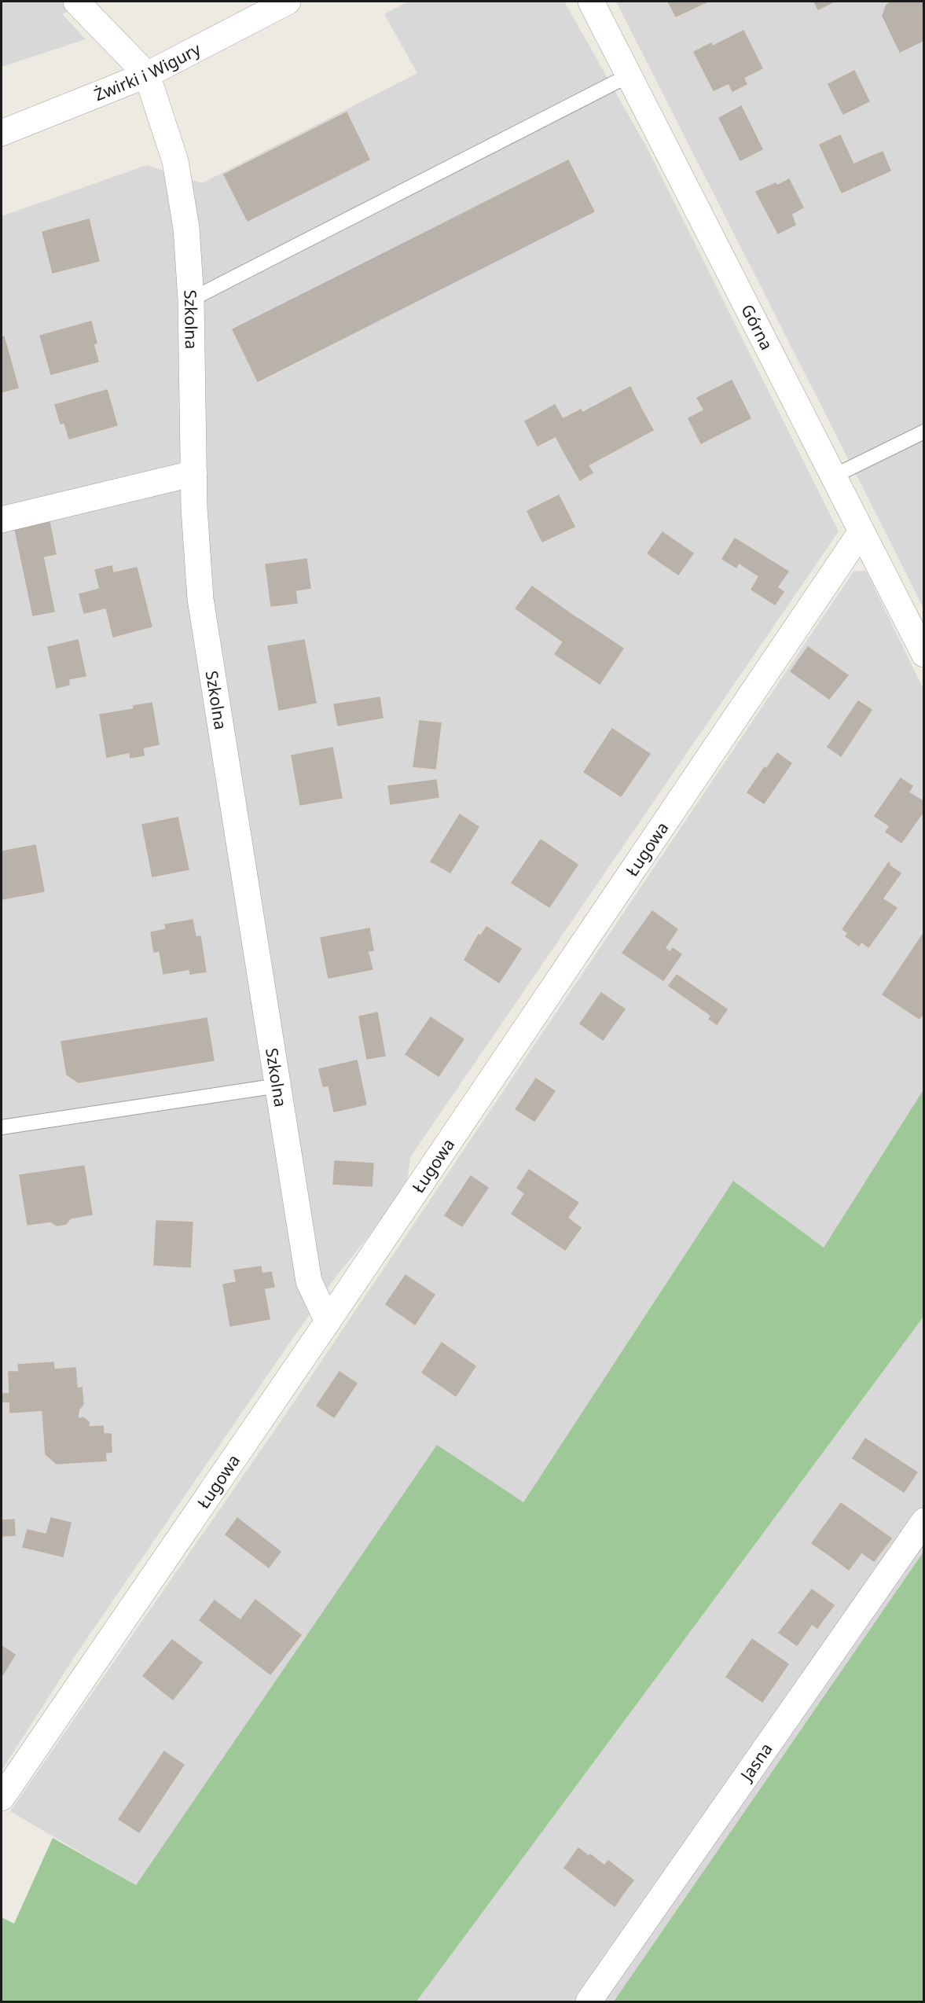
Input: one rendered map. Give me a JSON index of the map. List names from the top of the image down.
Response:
{
  "streets": {
    "street": [
      "Żwirki i Wigury",
      "Szkolna",
      "Górna",
      "Ługowa",
      "Jasna"
    ]
  },
  "crossings": [
    ["Żwirki i Wigury", "Szkolna"],
    ["Szkolna", "Ługowa"],
    ["Górna", "Ługowa"]
  ]
}
